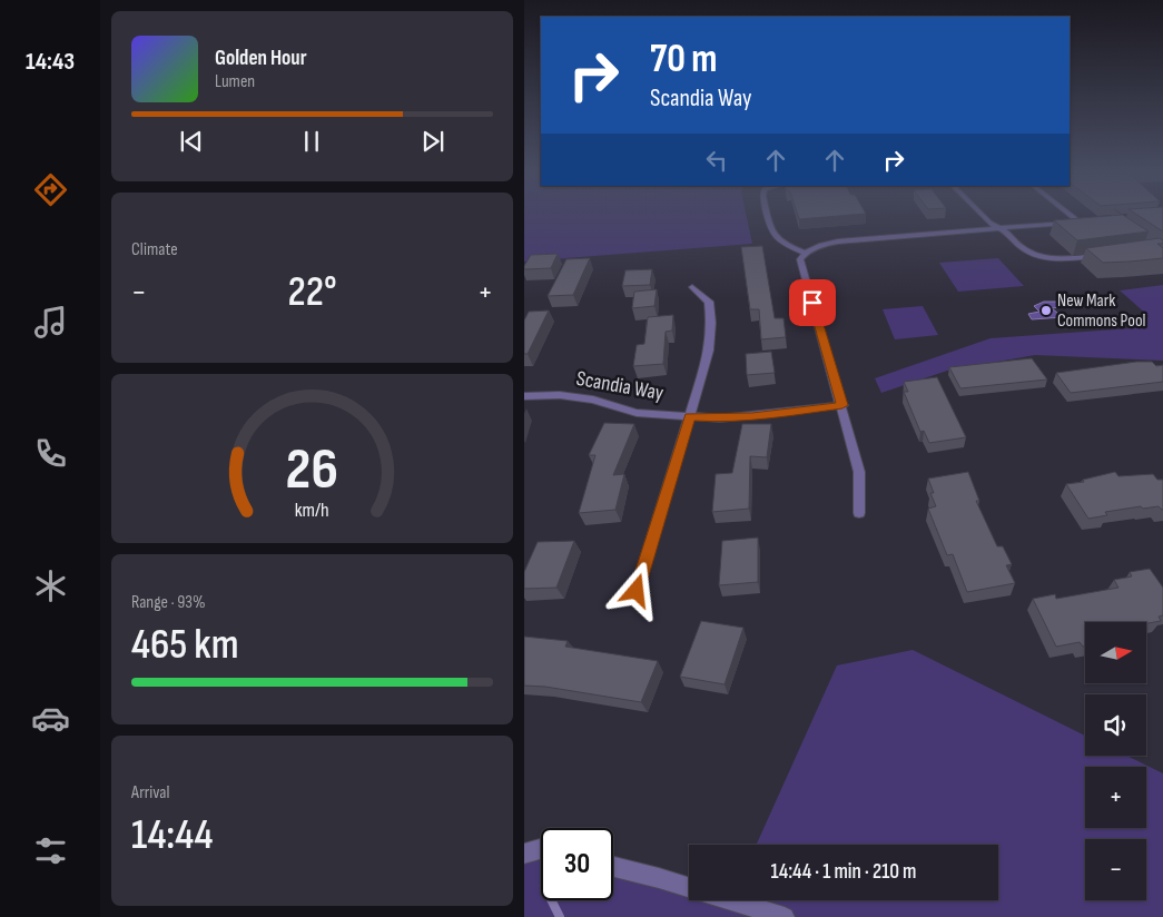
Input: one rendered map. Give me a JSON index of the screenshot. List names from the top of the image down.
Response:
{
  "streets": {
    "street": ["Scandia Way"]
  },
  "places": ["New Mark Commons Pool"],
  "north": "right",
  "page": {
    "tabs": "14:43",
    "turn": ["70 m", "Scandia Way"],
    "song": ["Golden Hour", "Lumen"],
    "tile": [
      "Climate",
      ["Range · 93%", "465 km"],
      ["Arrival", "14:44"]
    ],
    "heat": ["−", "22°", "+"],
    "map_buttons": ["+", "−"],
    "limit": "30",
    "trip": "14:44 · 1 min · 210 m",
    "gauge": ["26", "km/h"]
  }
}
